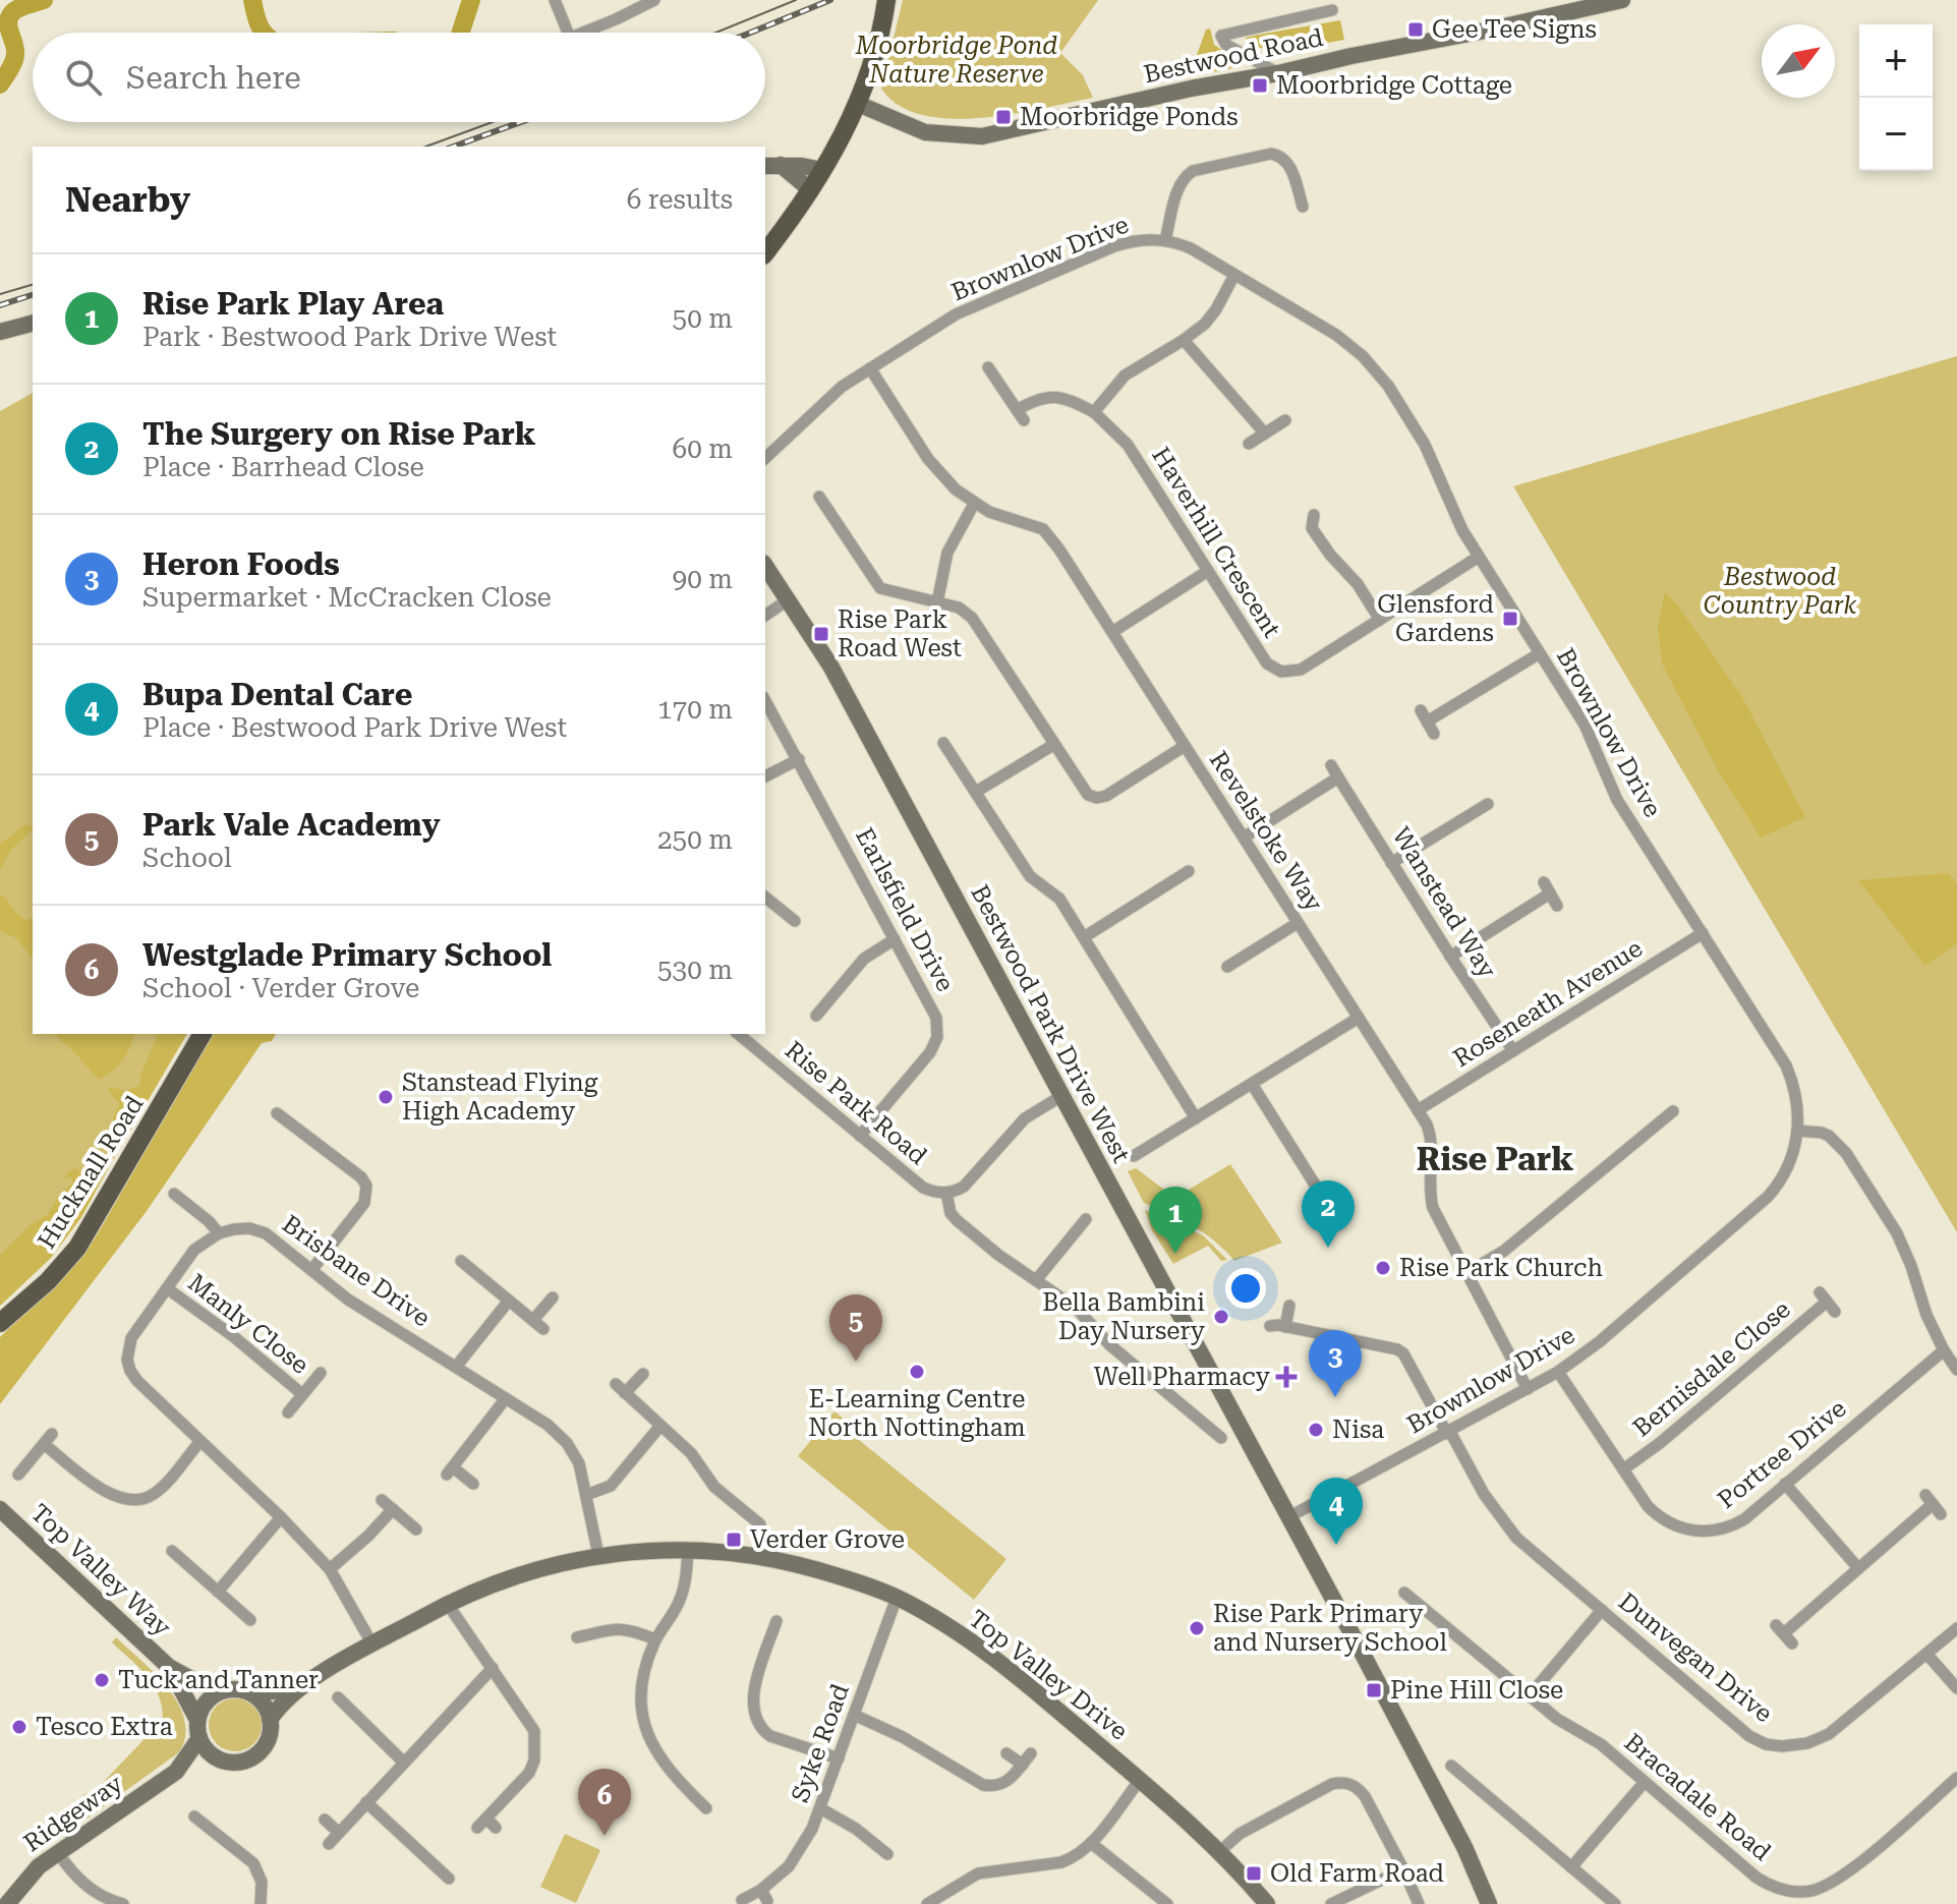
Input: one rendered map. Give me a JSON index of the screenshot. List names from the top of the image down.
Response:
{
  "streets": {
    "main road": ["Hucknall Road"],
    "street": [
      "Bestwood Road",
      "Brownlow Drive",
      "Haverhill Crescent",
      "Revelstoke Way",
      "Wanstead Way",
      "Earlsfield Drive",
      "Roseneath Avenue",
      "Bestwood Park Drive West",
      "Rise Park Road",
      "Brisbane Drive",
      "Manly Close",
      "Bernisdale Close",
      "Portree Drive",
      "Top Valley Way",
      "Dunvegan Drive",
      "Top Valley Drive",
      "Syke Road",
      "Bracadale Road",
      "Ridgeway"
    ]
  },
  "crossings": [
    ["Brownlow Drive", "Haverhill Crescent"],
    ["Brownlow Drive", "Revelstoke Way"],
    ["Brownlow Drive", "Roseneath Avenue"],
    ["Brownlow Drive", "Bestwood Park Drive West"],
    ["Brownlow Drive", "Portree Drive"],
    ["Brownlow Drive", "Dunvegan Drive"],
    ["Revelstoke Way", "Roseneath Avenue"],
    ["Wanstead Way", "Roseneath Avenue"],
    ["Earlsfield Drive", "Rise Park Road"],
    ["Brisbane Drive", "Top Valley Drive"],
    ["Bernisdale Close", "Portree Drive"],
    ["Top Valley Way", "Top Valley Drive"],
    ["Top Valley Way", "Ridgeway"],
    ["Top Valley Drive", "Syke Road"],
    ["Top Valley Drive", "Ridgeway"]
  ],
  "districts": ["Rise Park"],
  "parks": ["Moorbridge Pond Nature Reserve", "Bestwood Country Park"],
  "places": {
    "transit": [
      "Gee Tee Signs",
      "Moorbridge Cottage",
      "Moorbridge Ponds",
      "Glensford Gardens",
      "Rise Park Road West",
      "Verder Grove",
      "Pine Hill Close",
      "Old Farm Road"
    ],
    "other": [
      "Stanstead Flying High Academy",
      "Rise Park Church",
      "Bella Bambini Day Nursery",
      "E-Learning Centre North Nottingham",
      "Nisa",
      "Rise Park Primary and Nursery School",
      "Tuck and Tanner",
      "Tesco Extra"
    ],
    "health": ["Well Pharmacy"]
  },
  "north": "top right",
  "page": {
    "map_buttons": ["+", "−"],
    "search": "Search here",
    "heading": ["Nearby", "6 results"],
    "list": [
      {
        "mark": "1",
        "name": "Rise Park Play Area",
        "note": "Park · Bestwood Park Drive West",
        "value": "50 m"
      },
      {
        "mark": "2",
        "name": "The Surgery on Rise Park",
        "note": "Place · Barrhead Close",
        "value": "60 m"
      },
      {
        "mark": "3",
        "name": "Heron Foods",
        "note": "Supermarket · McCracken Close",
        "value": "90 m"
      },
      {
        "mark": "4",
        "name": "Bupa Dental Care",
        "note": "Place · Bestwood Park Drive West",
        "value": "170 m"
      },
      {
        "mark": "5",
        "name": "Park Vale Academy",
        "note": "School",
        "value": "250 m"
      },
      {
        "mark": "6",
        "name": "Westglade Primary School",
        "note": "School · Verder Grove",
        "value": "530 m"
      }
    ],
    "pins": [
      "2",
      "1",
      "5",
      "3",
      "4",
      "6"
    ]
  }
}
